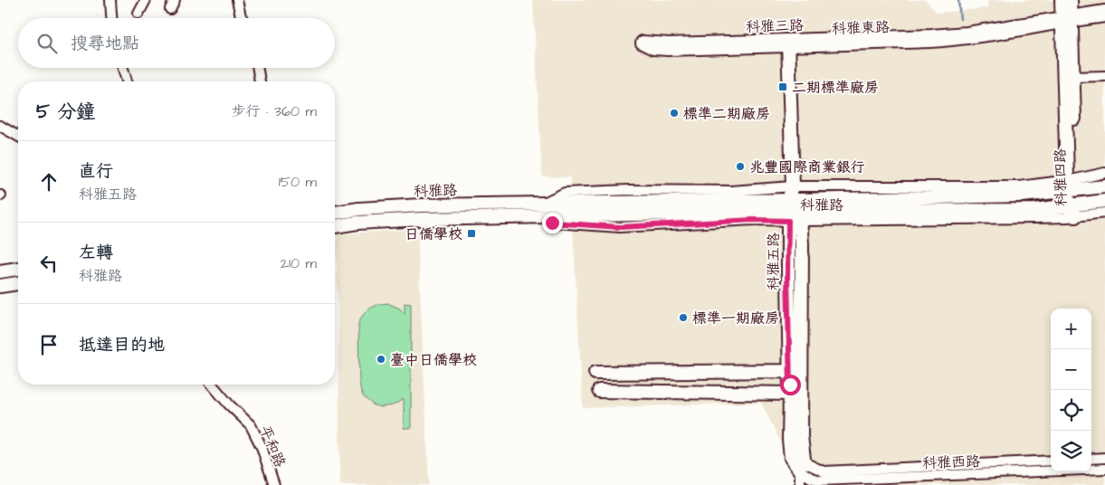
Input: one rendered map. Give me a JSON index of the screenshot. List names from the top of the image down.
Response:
{
  "streets": {
    "street": [
      "科雅三路",
      "科雅四路",
      "科雅路",
      "科雅五路",
      "平和路",
      "科雅西路"
    ]
  },
  "crossings": [
    ["科雅三路", "科雅四路"],
    ["科雅三路", "科雅五路"],
    ["科雅四路", "科雅路"],
    ["科雅路", "科雅五路"],
    ["科雅五路", "科雅西路"]
  ],
  "places": {
    "transit": ["二期標準廠房", "日僑學校"],
    "other": [
      "標準二期廠房",
      "兆豐國際商業銀行",
      "標準一期廠房",
      "臺中日僑學校"
    ]
  },
  "page": {
    "search": "搜尋地點",
    "heading": ["5 分鐘", "步行 · 360 m"],
    "list": [
      ["直行", "科雅五路", "150 m"],
      ["左轉", "科雅路", "210 m"],
      "抵達目的地"
    ],
    "map_buttons": ["+", "−"]
  }
}
